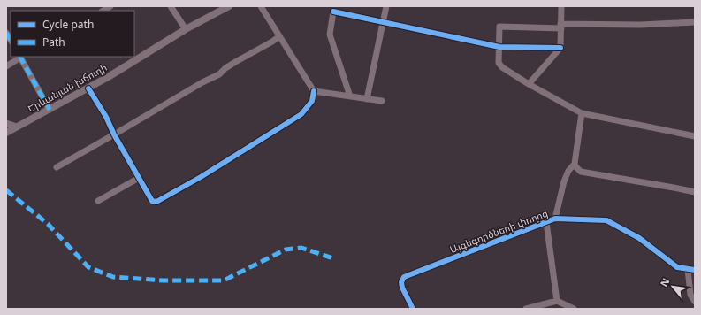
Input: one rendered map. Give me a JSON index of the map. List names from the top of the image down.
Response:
{
  "streets": {
    "main road": ["Երևանյան խճուղի"],
    "street": ["Այգեգործների փողոց"]
  },
  "legend": ["Cycle path", "Path"],
  "north": "top left"
}
